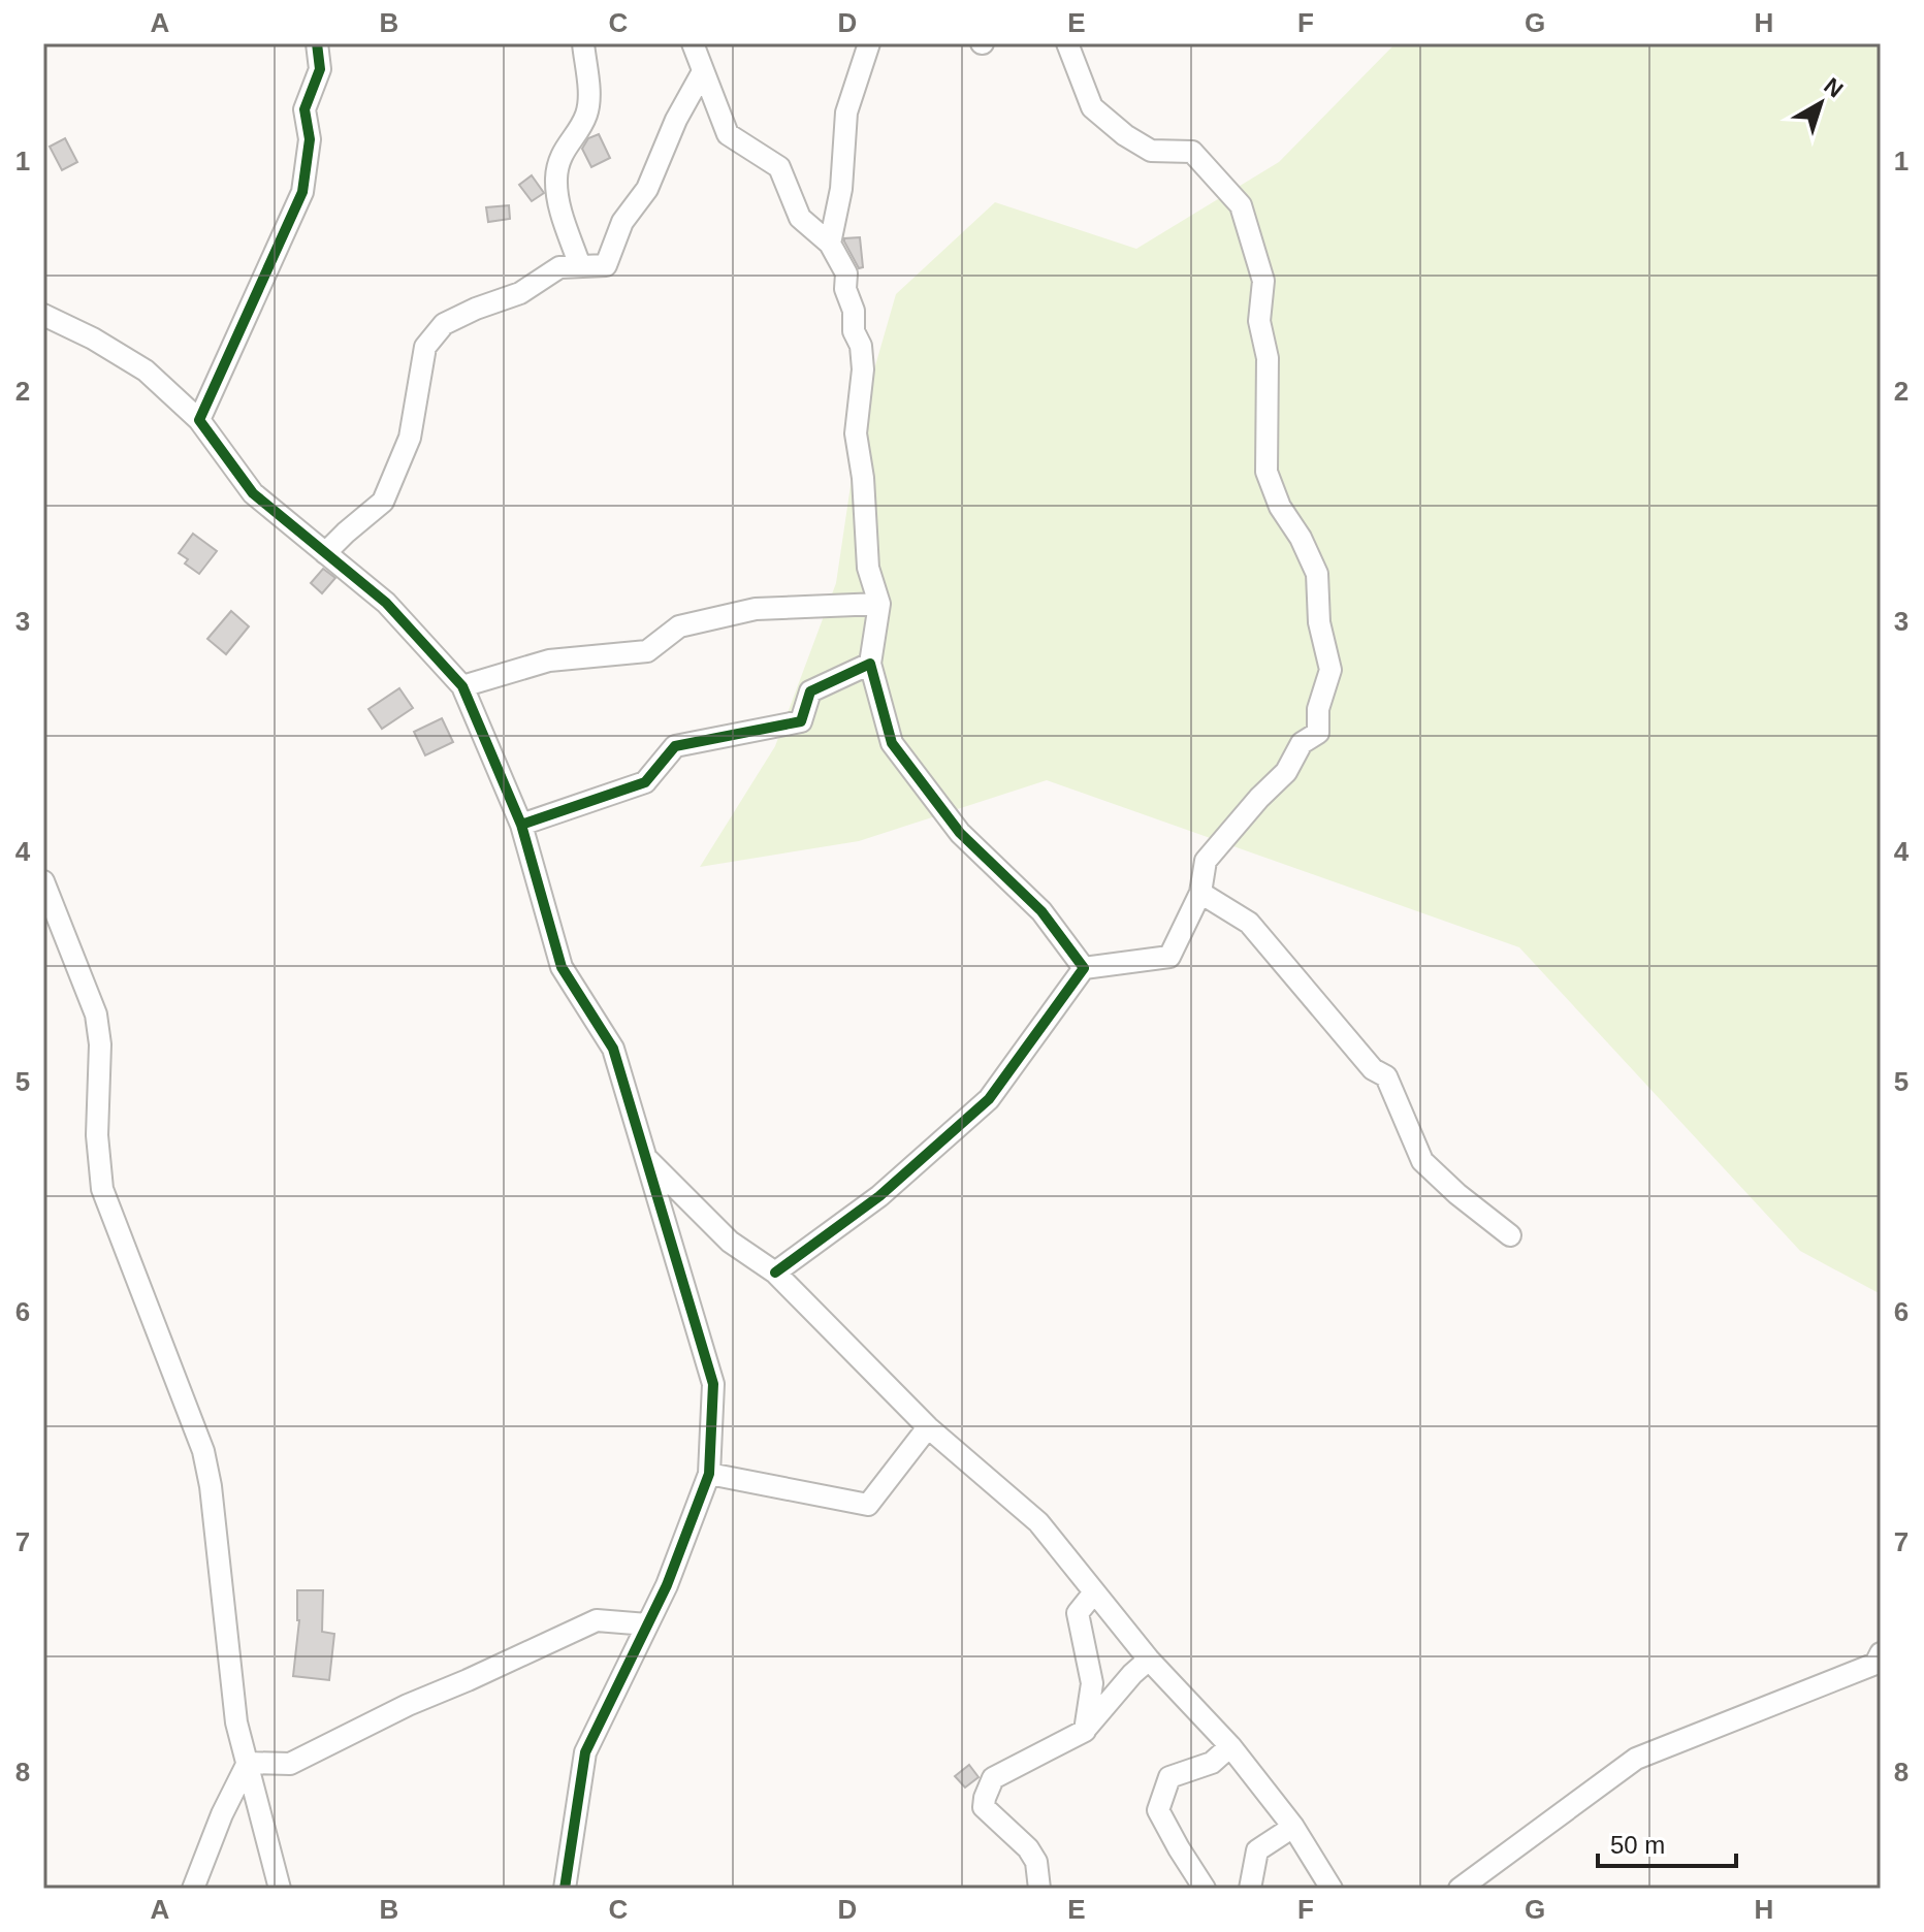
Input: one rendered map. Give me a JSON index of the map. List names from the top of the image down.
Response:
{
  "scale_bar": "50 m",
  "north": "top right",
  "grid": {
    "columns": [
      "A",
      "B",
      "C",
      "D",
      "E",
      "F",
      "G",
      "H"
    ],
    "rows": [
      "1",
      "2",
      "3",
      "4",
      "5",
      "6",
      "7",
      "8"
    ]
  }
}
